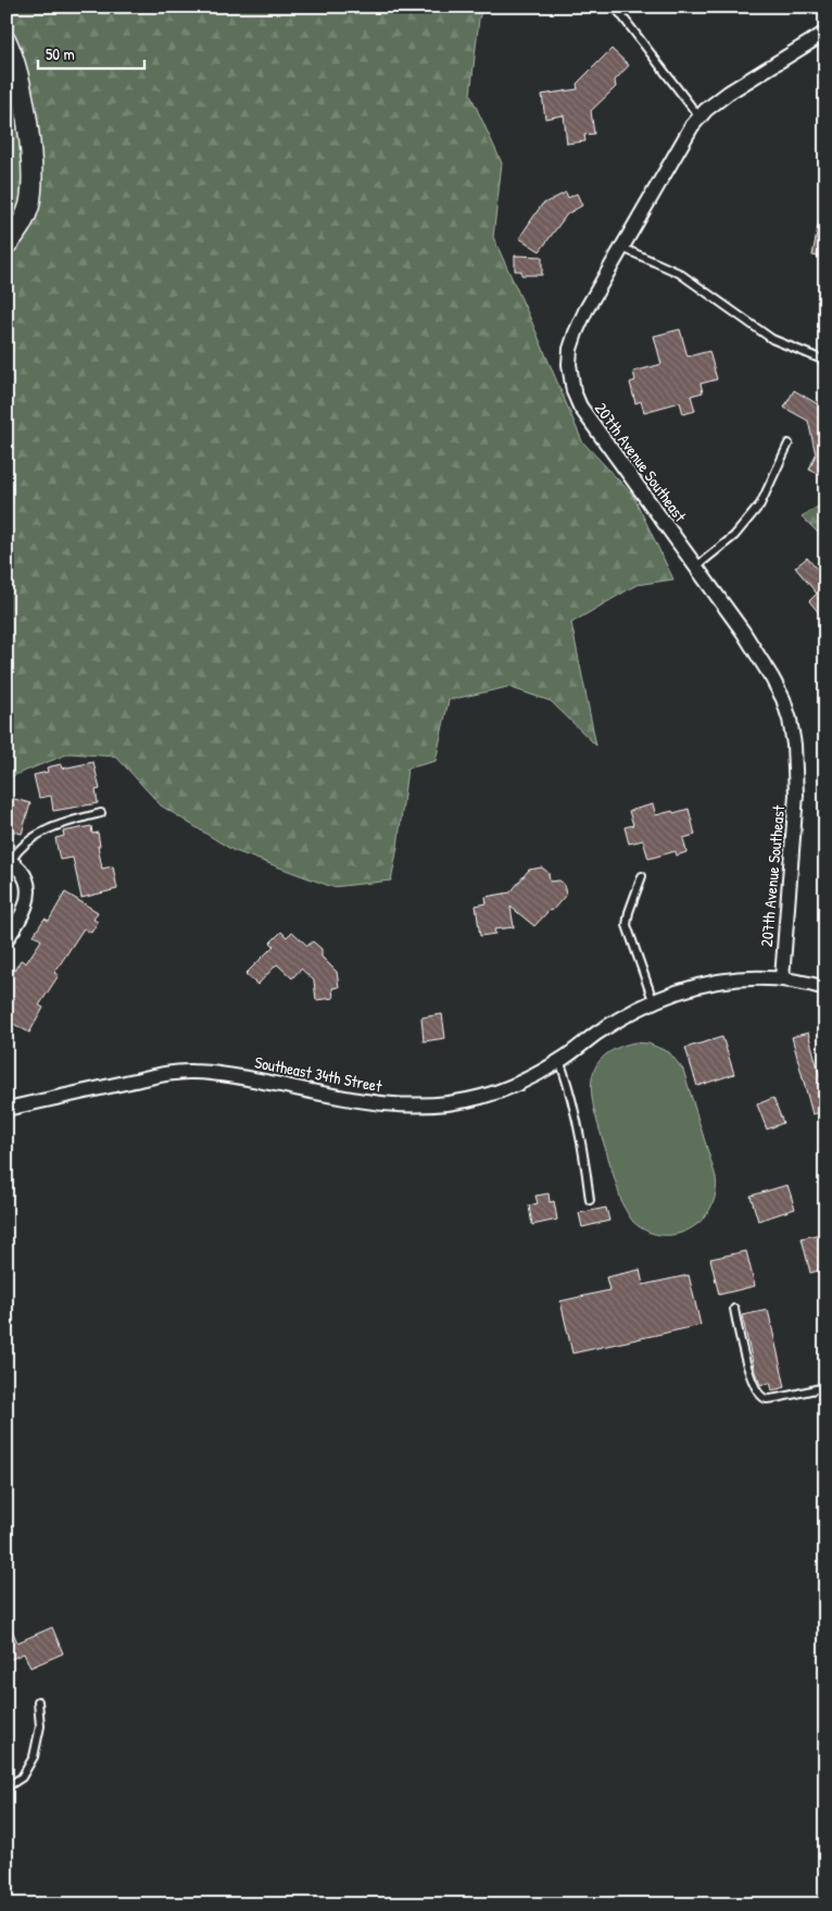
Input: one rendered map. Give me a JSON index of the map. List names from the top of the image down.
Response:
{
  "streets": {
    "street": ["207th Avenue Southeast", "Southeast 34th Street"]
  },
  "crossings": [
    ["207th Avenue Southeast", "Southeast 34th Street"]
  ],
  "scale_bar": "50 m"
}
